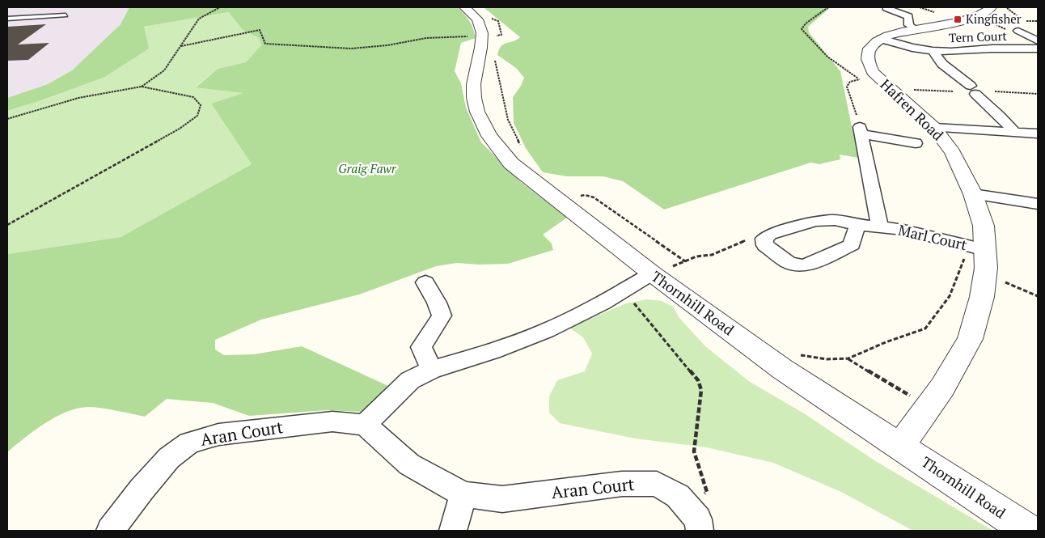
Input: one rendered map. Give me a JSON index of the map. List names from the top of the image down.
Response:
{
  "streets": {
    "street": [
      "Tern Court",
      "Hafren Road",
      "Marl Court",
      "Thornhill Road",
      "Aran Court"
    ]
  },
  "crossings": [
    ["Tern Court", "Hafren Road"],
    ["Hafren Road", "Marl Court"],
    ["Hafren Road", "Thornhill Road"]
  ],
  "parks": ["Graig Fawr"],
  "places": {
    "transit": ["Kingfisher"]
  }
}
